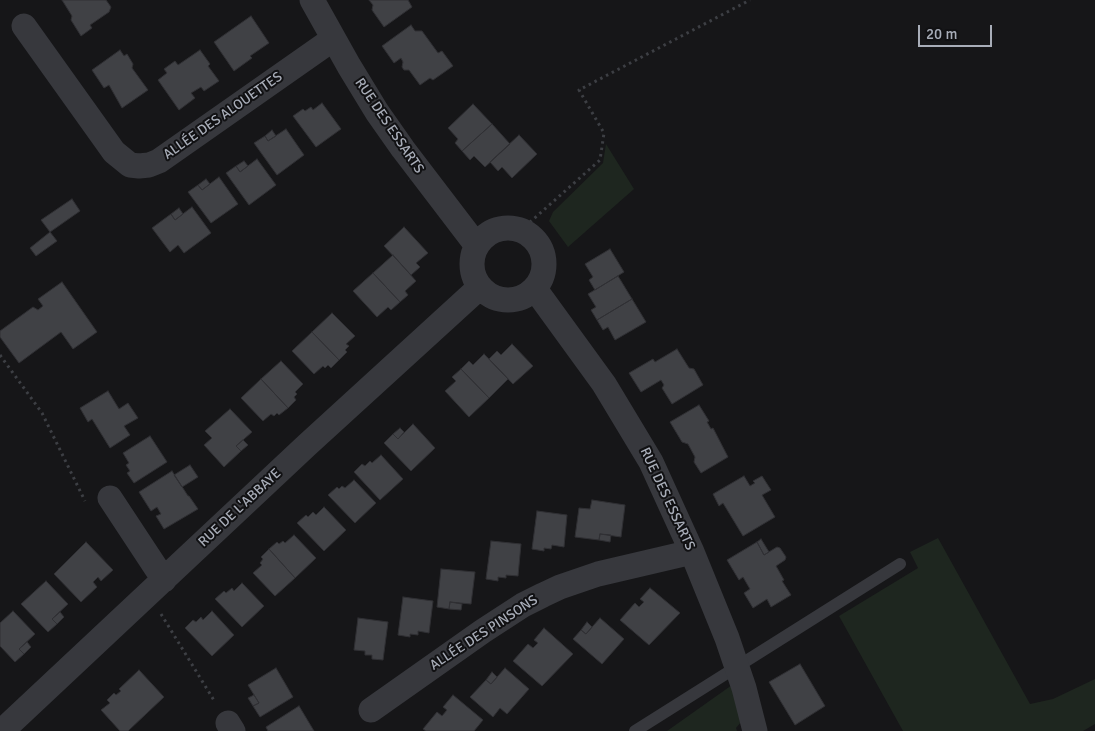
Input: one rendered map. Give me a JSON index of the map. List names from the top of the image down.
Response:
{
  "streets": {
    "street": [
      "ALLÉE DES ALOUETTES",
      "RUE DES ESSARTS",
      "RUE DE L'ABBAYE",
      "ALLÉE DES PINSONS"
    ]
  },
  "crossings": [
    ["ALLÉE DES ALOUETTES", "RUE DES ESSARTS"],
    ["RUE DES ESSARTS", "RUE DE L'ABBAYE"],
    ["RUE DES ESSARTS", "ALLÉE DES PINSONS"]
  ],
  "scale_bar": "20 m"
}
